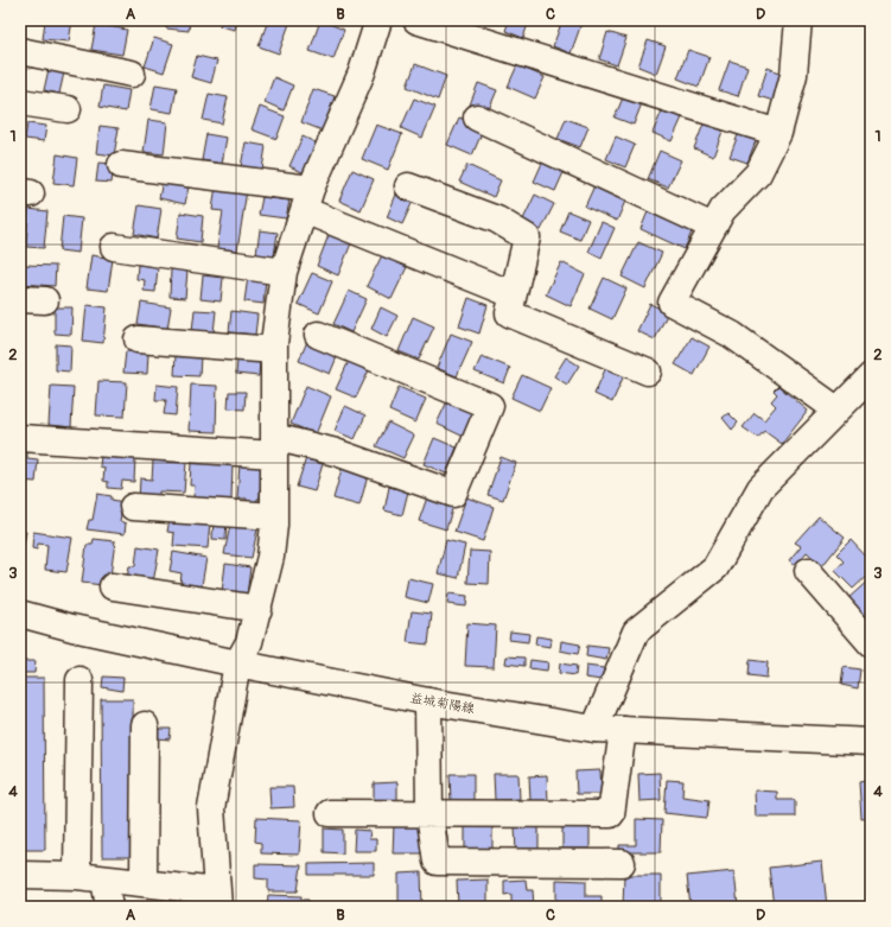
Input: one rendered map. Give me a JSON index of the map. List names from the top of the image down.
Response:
{
  "streets": {
    "street": ["益城菊陽線"]
  },
  "grid": {
    "columns": [
      "A",
      "B",
      "C",
      "D"
    ],
    "rows": [
      "1",
      "2",
      "3",
      "4"
    ]
  }
}
